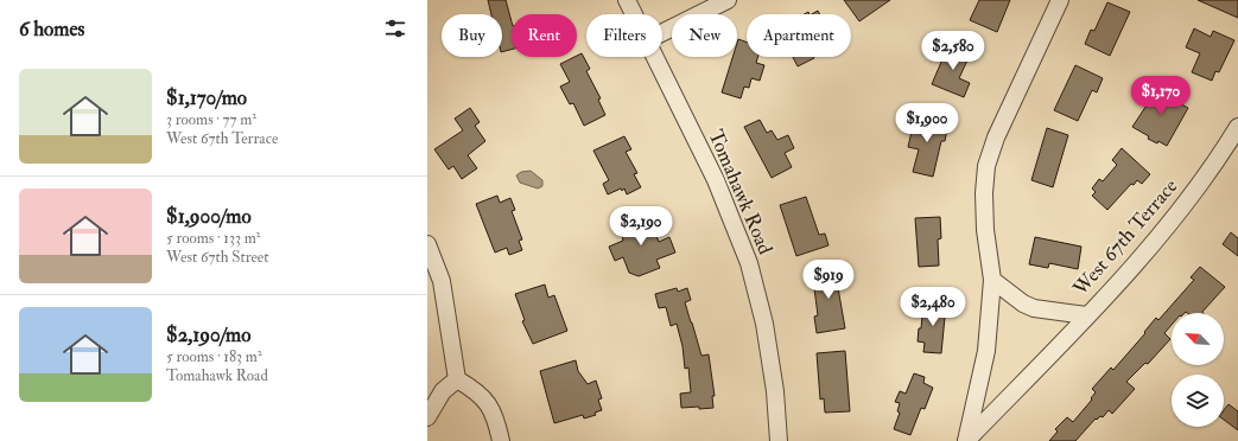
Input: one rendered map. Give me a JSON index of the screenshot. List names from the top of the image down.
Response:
{
  "streets": {
    "street": ["Tomahawk Road", "West 67th Terrace"]
  },
  "north": "top left",
  "page": {
    "heading": "6 homes",
    "chip": [
      "Buy",
      "Rent",
      "Filters",
      "New",
      "Apartment"
    ],
    "price": [
      "$2,580",
      "$1,170",
      "$1,900",
      "$2,190",
      "$919",
      "$2,480"
    ],
    "list": [
      {
        "name": "$1,170/mo",
        "note": "3 rooms · 77 m² · West 67th Terrace"
      },
      {
        "name": "$1,900/mo",
        "note": "5 rooms · 133 m² · West 67th Street"
      },
      {
        "name": "$2,190/mo",
        "note": "5 rooms · 183 m² · Tomahawk Road"
      }
    ]
  }
}
